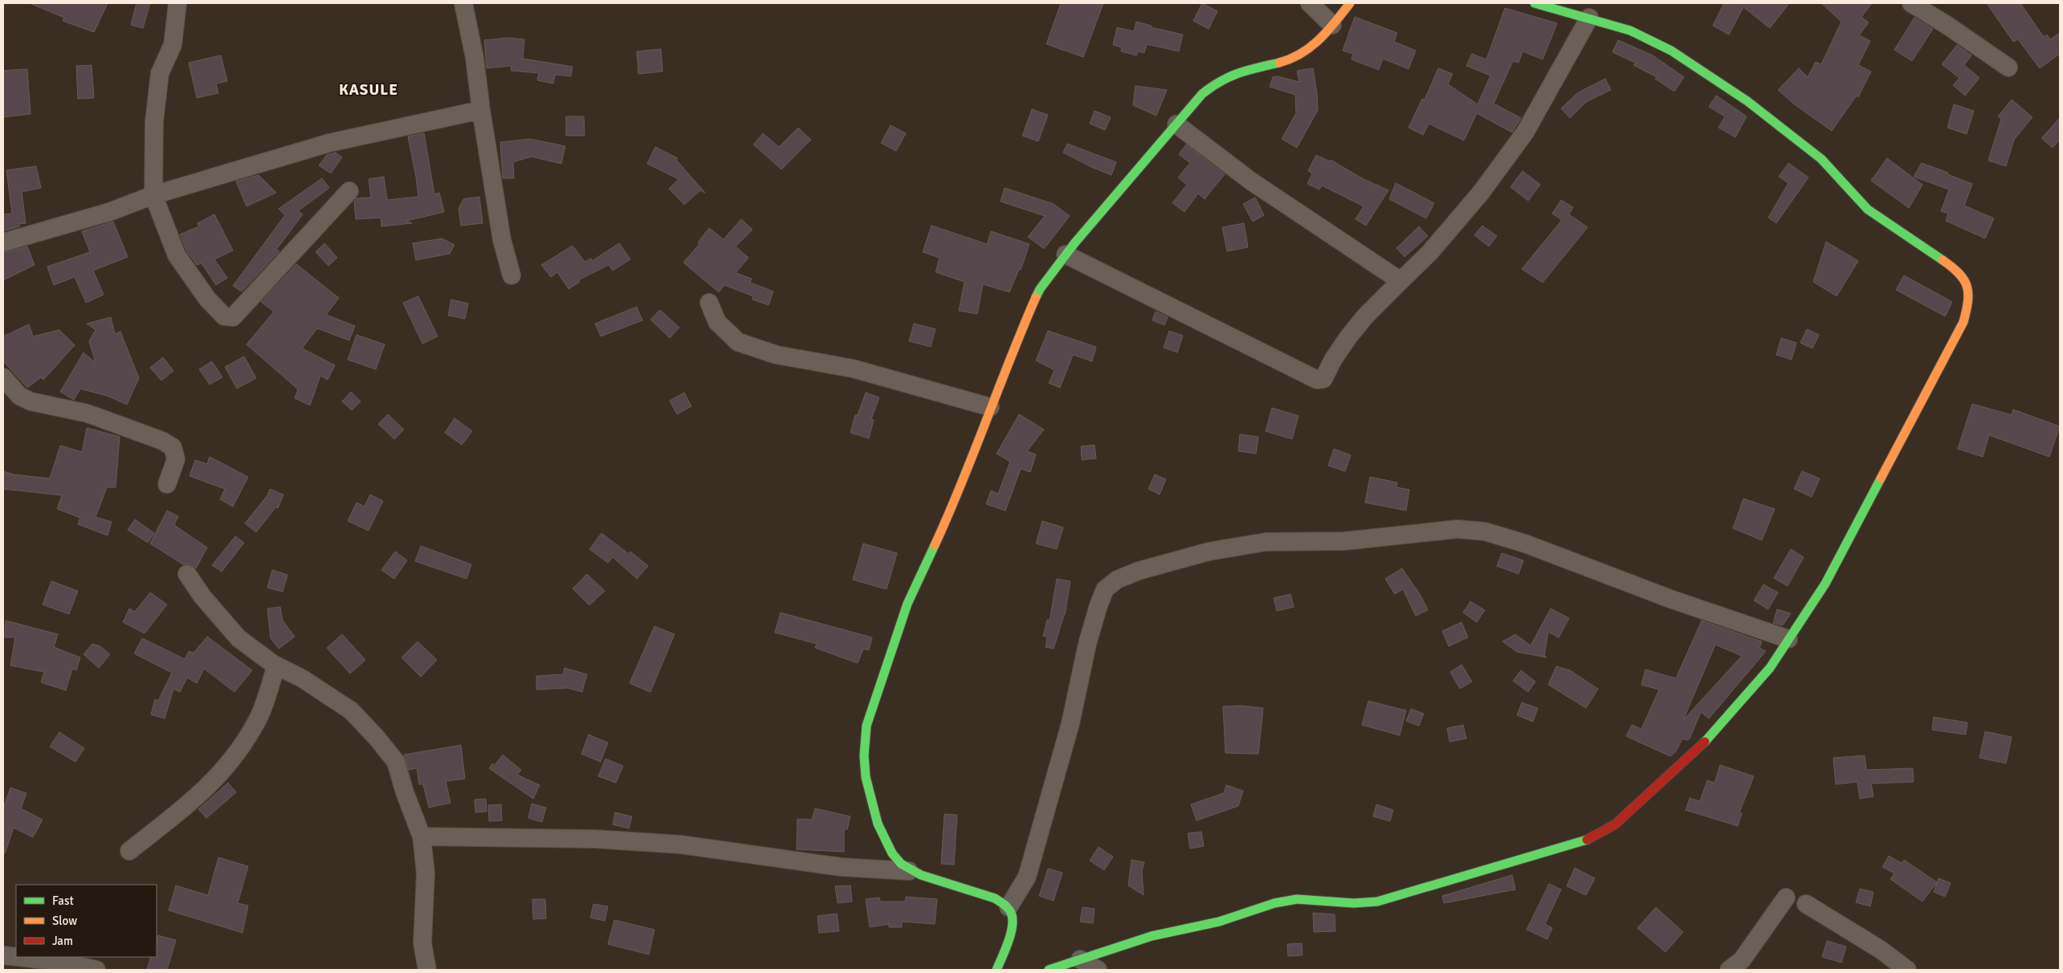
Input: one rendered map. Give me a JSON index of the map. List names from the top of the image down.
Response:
{
  "districts": ["KASULE"],
  "legend": ["Fast", "Slow", "Jam"]
}
